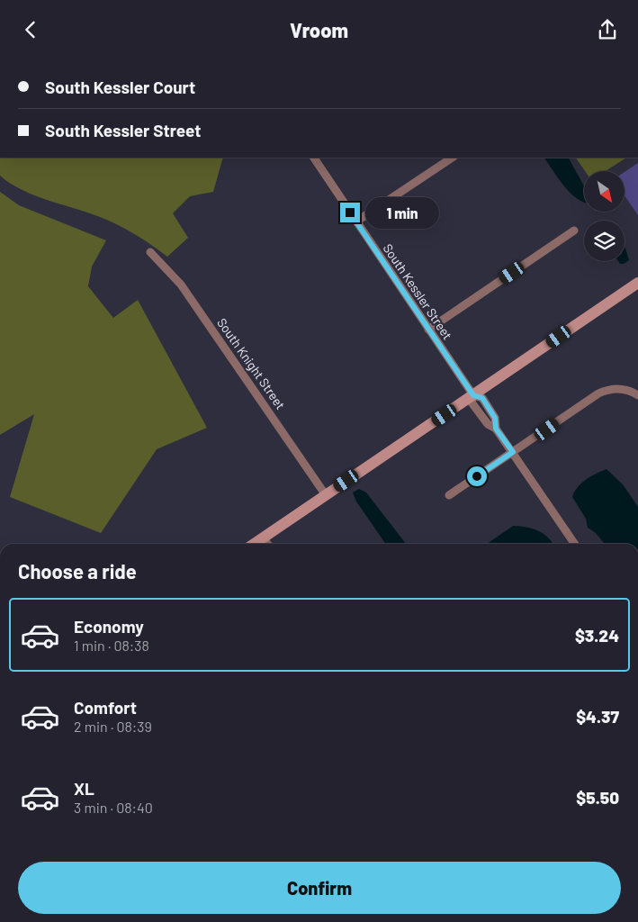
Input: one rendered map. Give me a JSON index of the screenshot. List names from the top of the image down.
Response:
{
  "streets": {
    "street": ["South Kessler Street", "South Knight Street"]
  },
  "north": "bottom right",
  "page": {
    "header": "Vroom",
    "banner": ["South Kessler Court", "South Kessler Street"],
    "bubble": "1 min",
    "heading": "Choose a ride",
    "list": [
      {
        "name": "Economy",
        "note": "1 min · 08:38",
        "value": "$3.24"
      },
      {
        "name": "Comfort",
        "note": "2 min · 08:39",
        "value": "$4.37"
      },
      {
        "name": "XL",
        "note": "3 min · 08:40",
        "value": "$5.50"
      }
    ],
    "buttons": "Confirm"
  }
}
